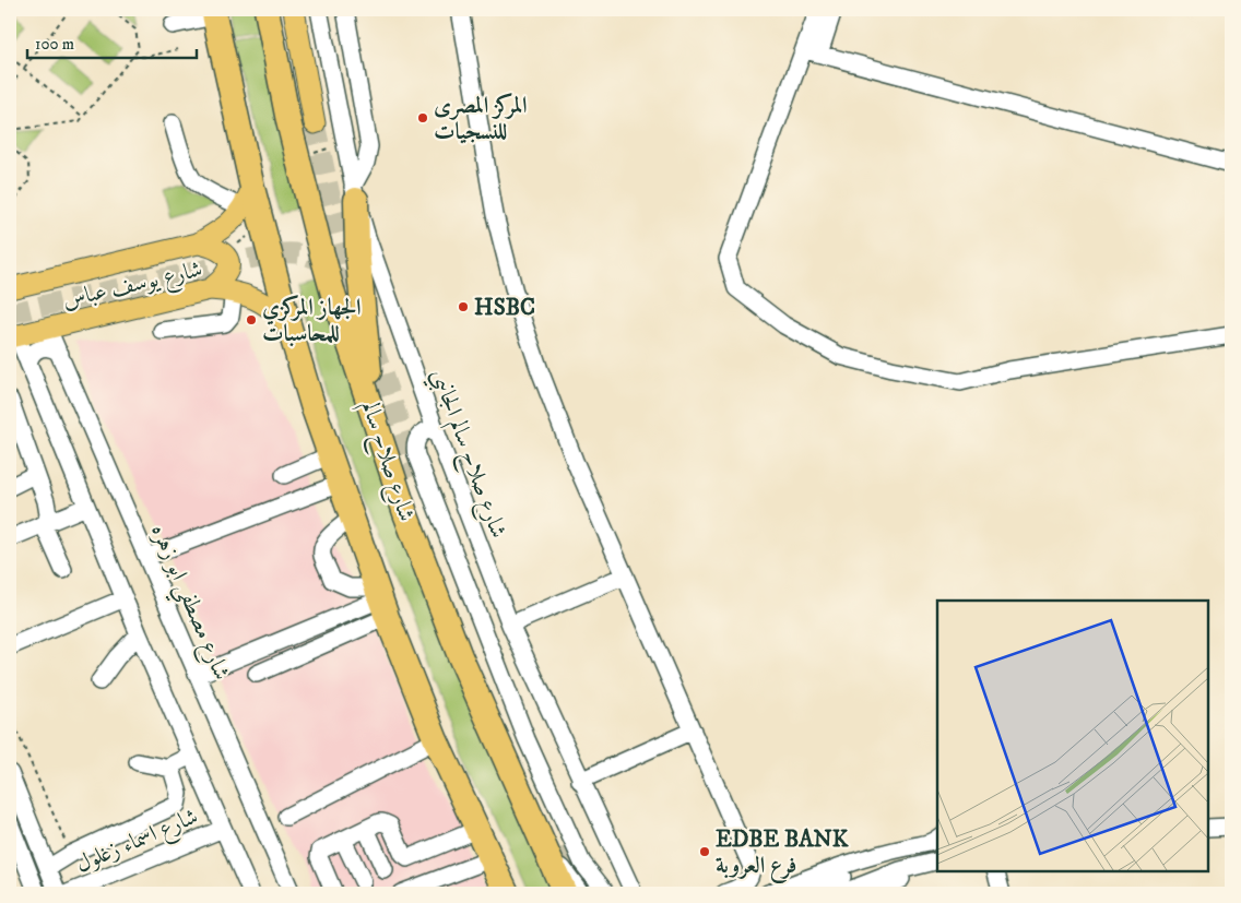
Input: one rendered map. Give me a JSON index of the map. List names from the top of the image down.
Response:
{
  "streets": {
    "highway": ["شارع صلاح سالم"],
    "main road": ["شارع يوسف عباس"],
    "street": ["شارع صلاح سالم الجانبي", "شارع مصطفي ابو زهره", "شارع اسماء زغلول"]
  },
  "crossings": [
    ["شارع يوسف عباس", "شارع مصطفي ابو زهره"]
  ],
  "places": [
    "المركز المصرى للنسجيات",
    "HSBC",
    "الجهاز المركزي للمحاسبات",
    "EDBE BANK فرع العروبة"
  ],
  "scale_bar": "100 m"
}
